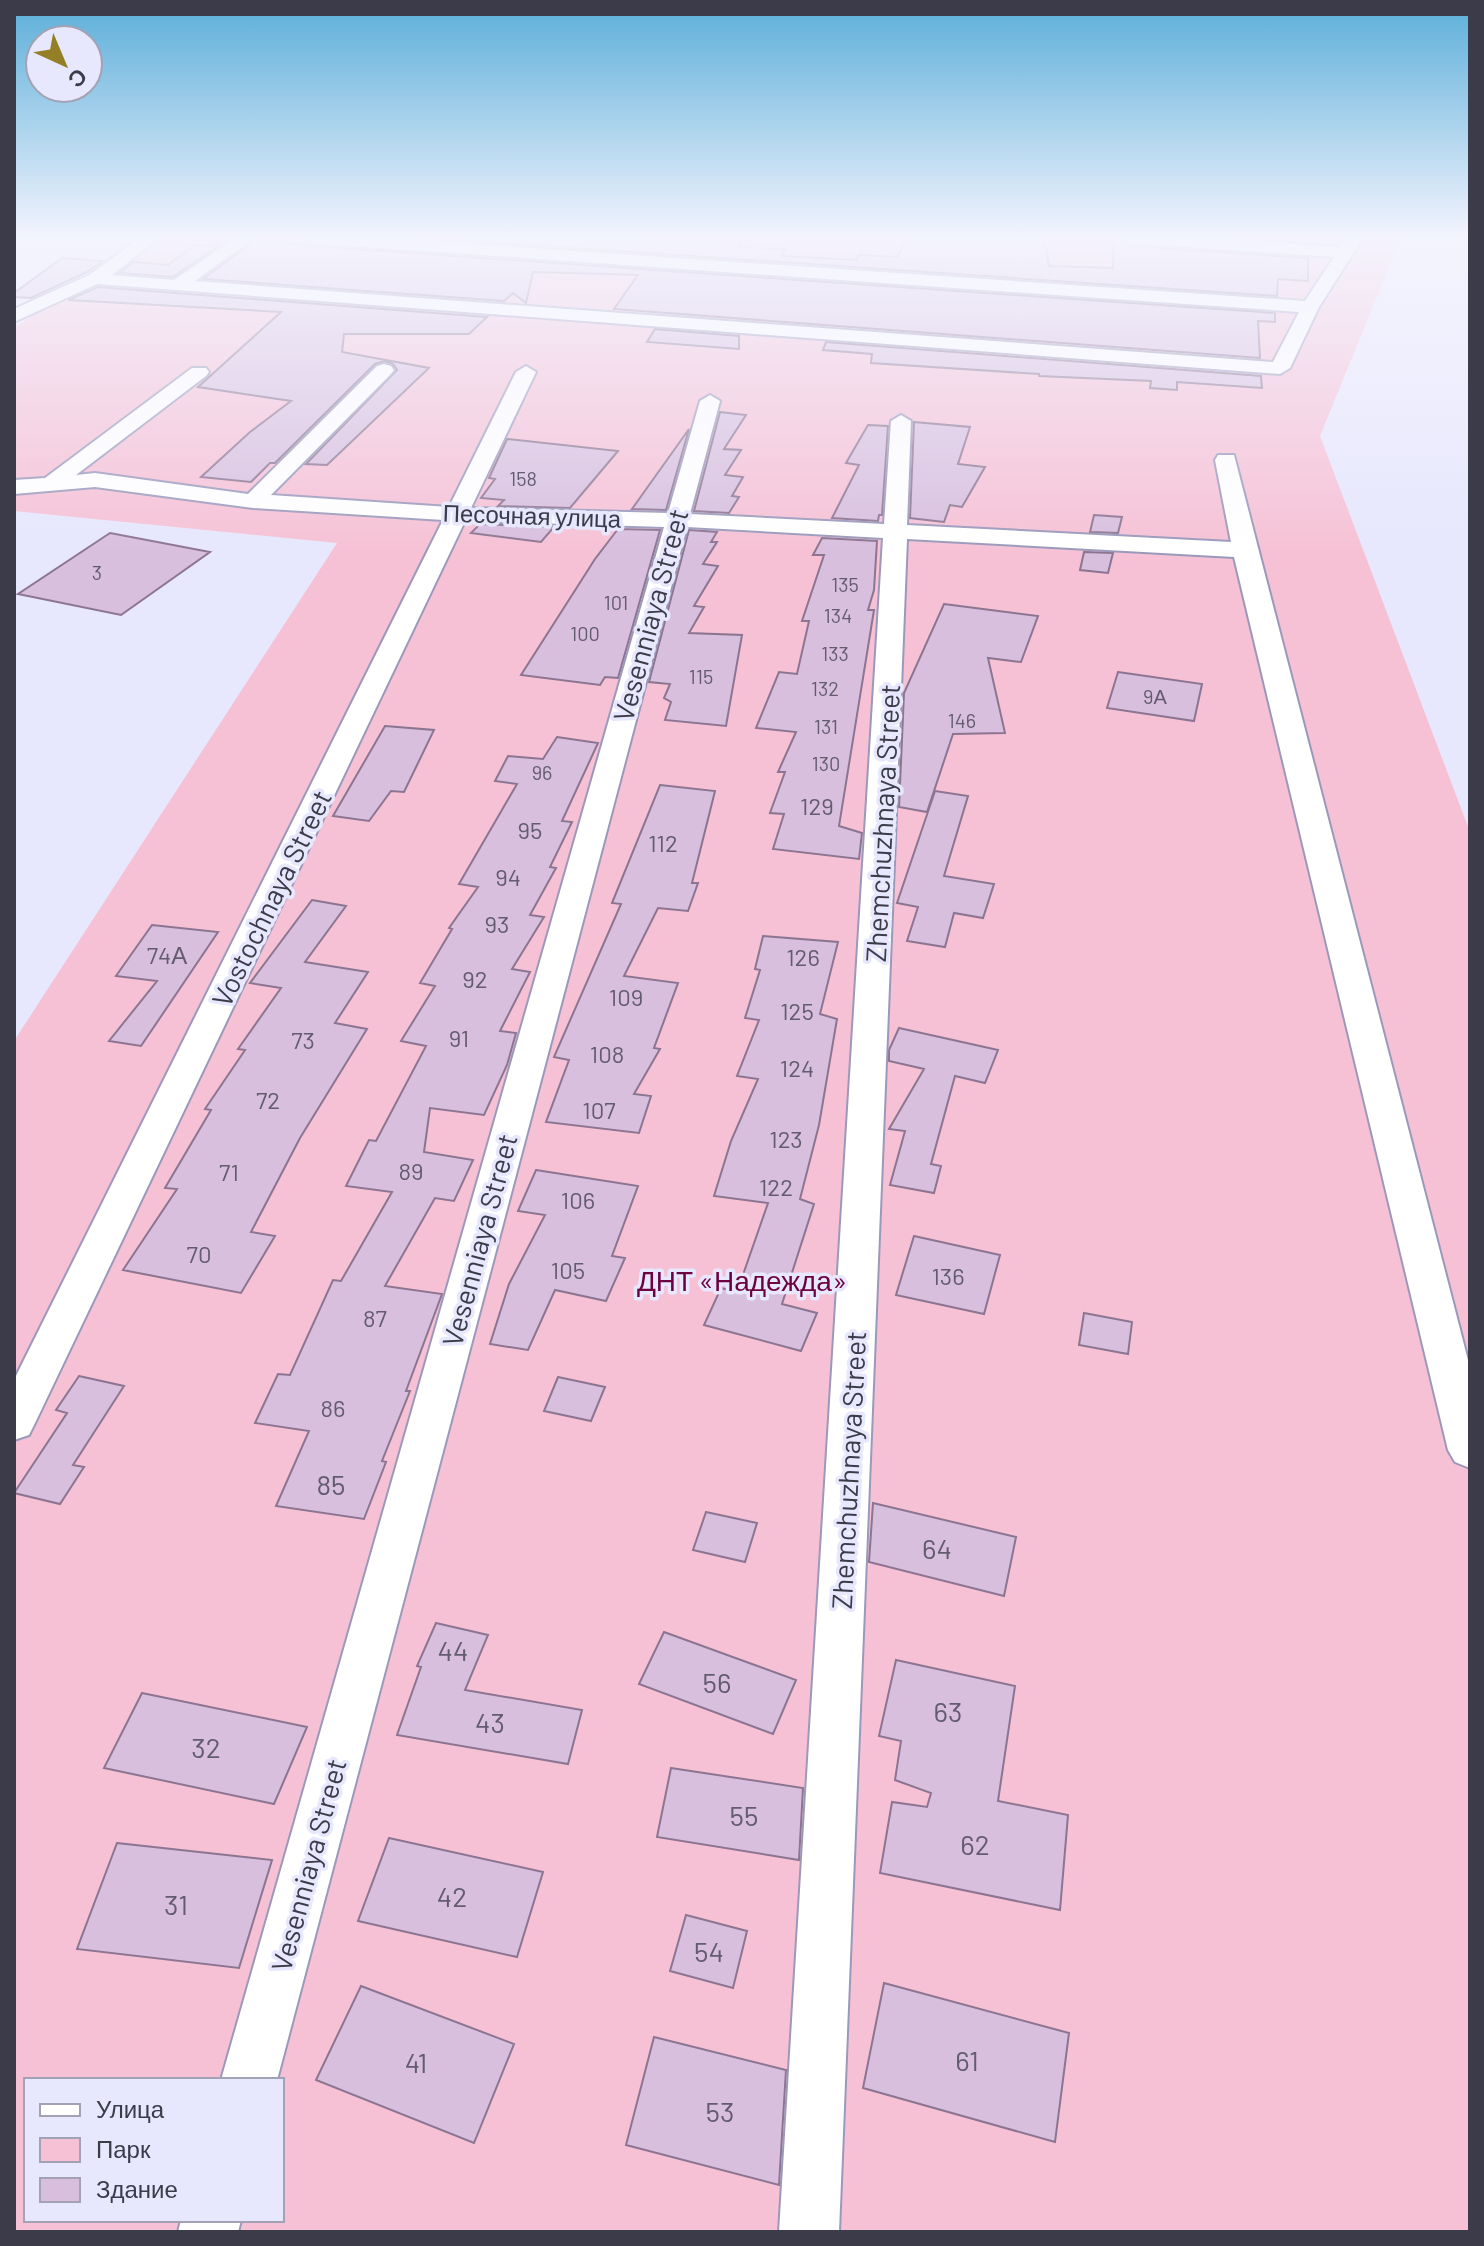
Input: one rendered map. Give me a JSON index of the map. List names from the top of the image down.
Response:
{
  "streets": {
    "street": [
      "Песочная улица",
      "Vesenniaya Street",
      "Zhemchuzhnaya Street",
      "Vostochnaya Street"
    ]
  },
  "crossings": [
    ["Песочная улица", "Vesenniaya Street"],
    ["Песочная улица", "Zhemchuzhnaya Street"],
    ["Песочная улица", "Vostochnaya Street"]
  ],
  "parks": ["ДНТ «Надежда»"],
  "house_numbers": [
    "158",
    "3",
    "135",
    "101",
    "134",
    "100",
    "133",
    "115",
    "132",
    "9А",
    "146",
    "131",
    "130",
    "96",
    "129",
    "95",
    "112",
    "94",
    "93",
    "74А",
    "126",
    "92",
    "109",
    "125",
    "91",
    "73",
    "108",
    "124",
    "72",
    "107",
    "123",
    "89",
    "71",
    "122",
    "106",
    "70",
    "105",
    "136",
    "87",
    "86",
    "85",
    "64",
    "44",
    "56",
    "63",
    "43",
    "32",
    "55",
    "62",
    "42",
    "31",
    "54",
    "61",
    "41",
    "53"
  ],
  "legend": ["Улица", "Парк", "Здание"],
  "north": "bottom right"
}
